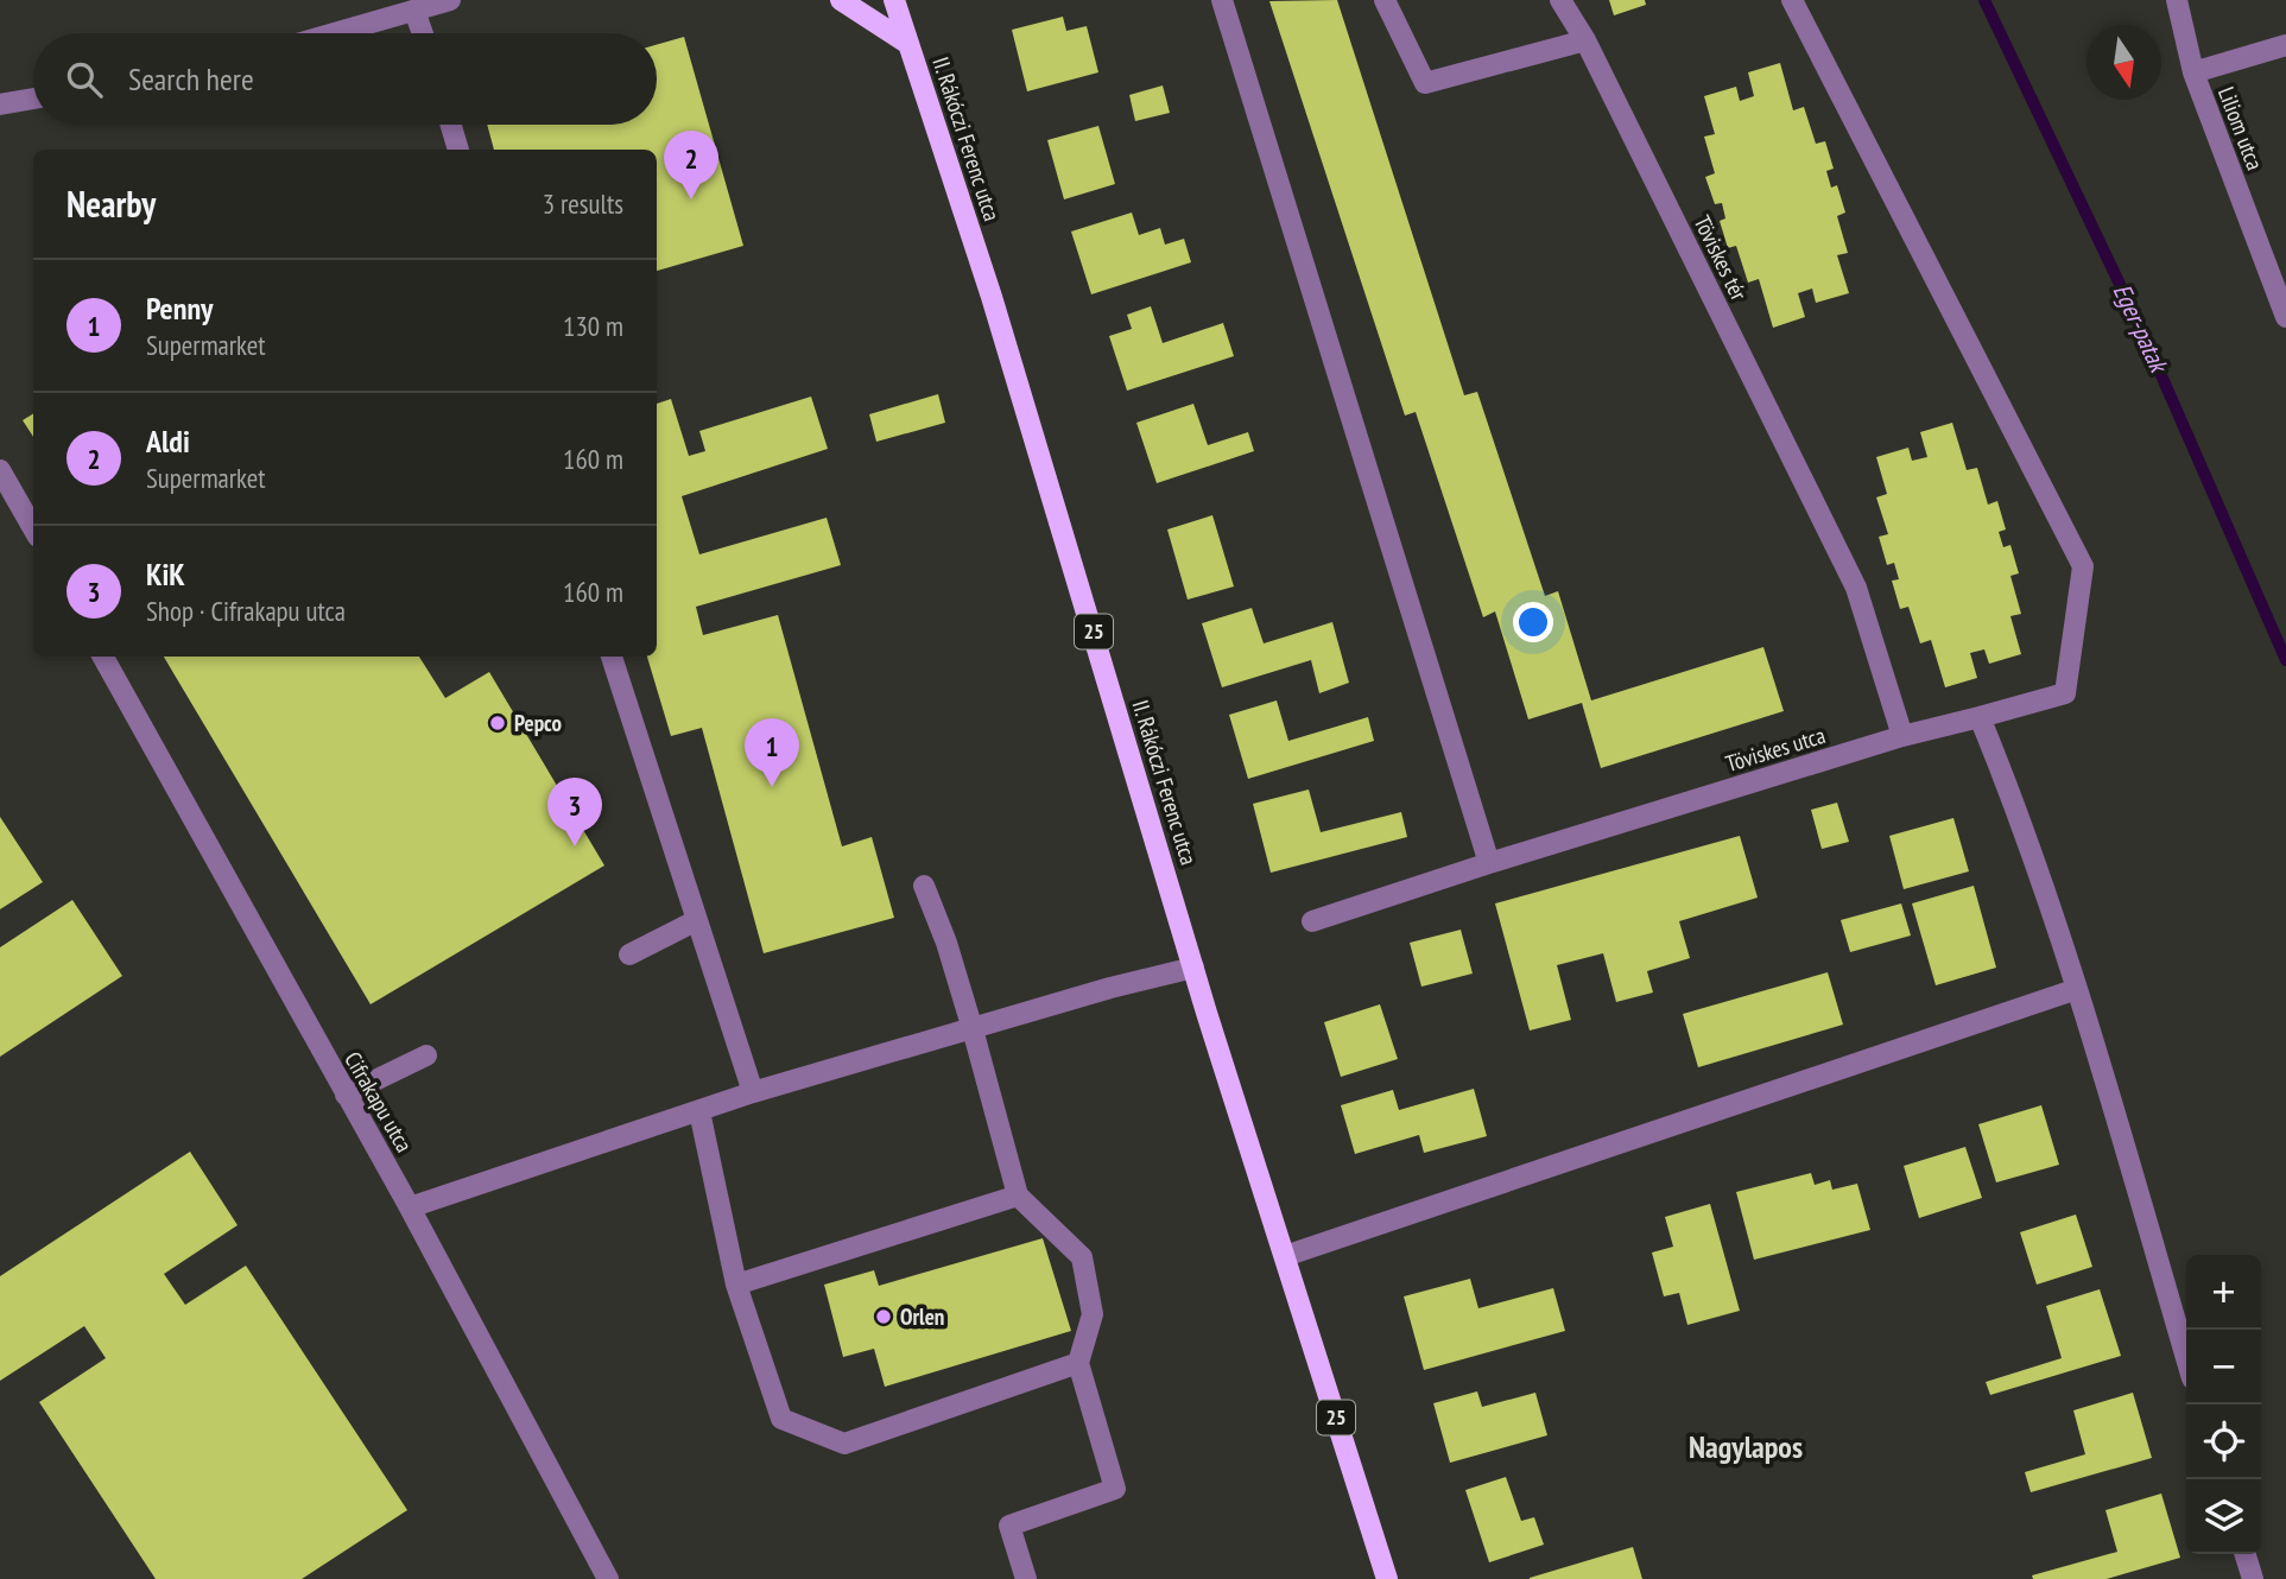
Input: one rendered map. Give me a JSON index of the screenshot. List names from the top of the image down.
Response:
{
  "streets": {
    "main road": ["II. Rákóczi Ferenc utca", "25"],
    "street": [
      "Liliom utca",
      "Töviskes tér",
      "Töviskes utca",
      "Cifrakapu utca"
    ]
  },
  "crossings": [
    ["Töviskes tér", "Töviskes utca"]
  ],
  "districts": ["Nagylapos"],
  "water": ["Eger-patak"],
  "places": ["Pepco", "Orlen"],
  "north": "bottom",
  "page": {
    "search": "Search here",
    "pins": ["2", "1", "3"],
    "heading": ["Nearby", "3 results"],
    "list": [
      {
        "mark": "1",
        "name": "Penny",
        "note": "Supermarket",
        "value": "130 m"
      },
      {
        "mark": "2",
        "name": "Aldi",
        "note": "Supermarket",
        "value": "160 m"
      },
      {
        "mark": "3",
        "name": "KiK",
        "note": "Shop · Cifrakapu utca",
        "value": "160 m"
      }
    ],
    "map_buttons": ["+", "−"]
  }
}
